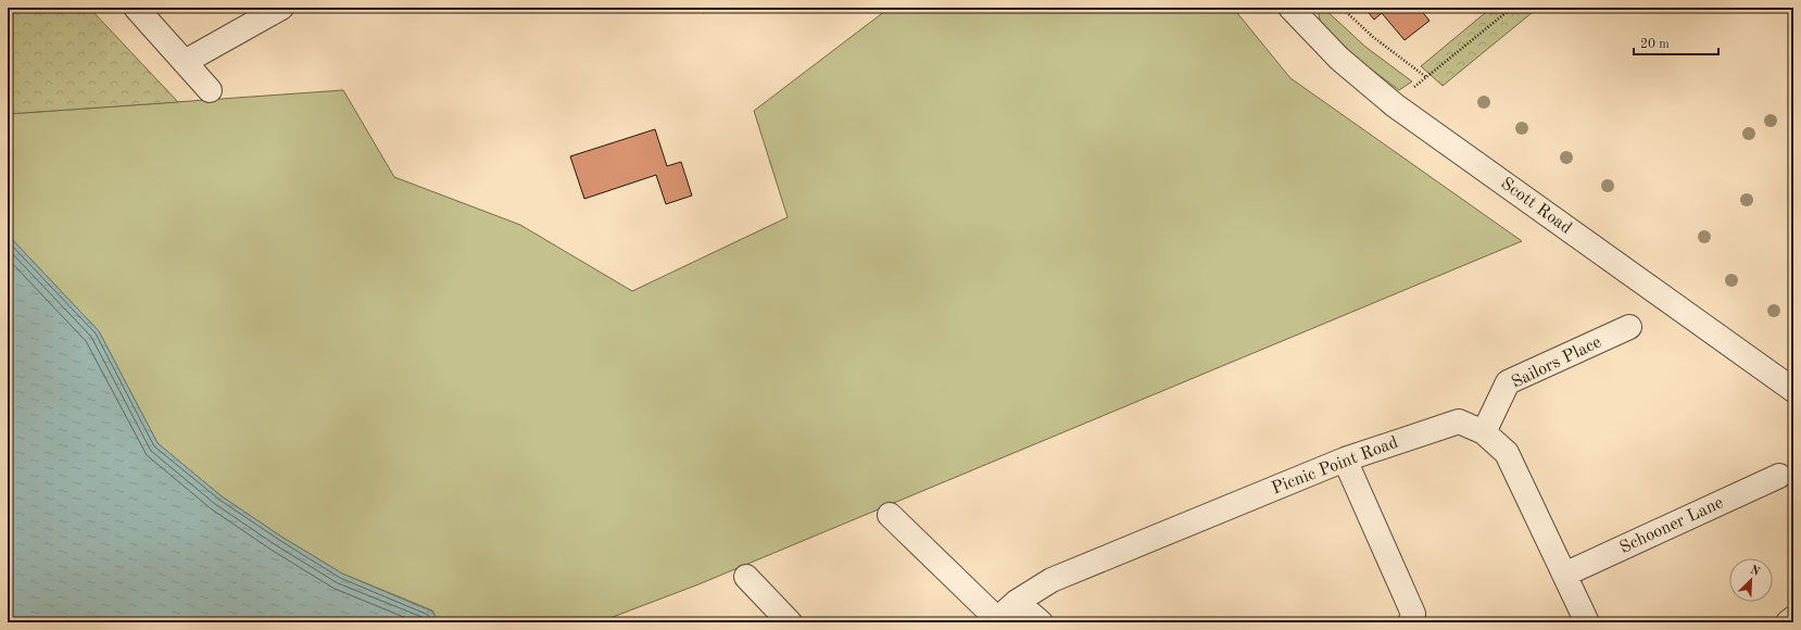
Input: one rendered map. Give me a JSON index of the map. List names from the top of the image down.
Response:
{
  "streets": {
    "street": [
      "Scott Road",
      "Sailors Place",
      "Picnic Point Road",
      "Schooner Lane"
    ]
  },
  "crossings": [
    ["Sailors Place", "Picnic Point Road"],
    ["Picnic Point Road", "Schooner Lane"]
  ],
  "scale_bar": "20 m",
  "north": "top right"
}
